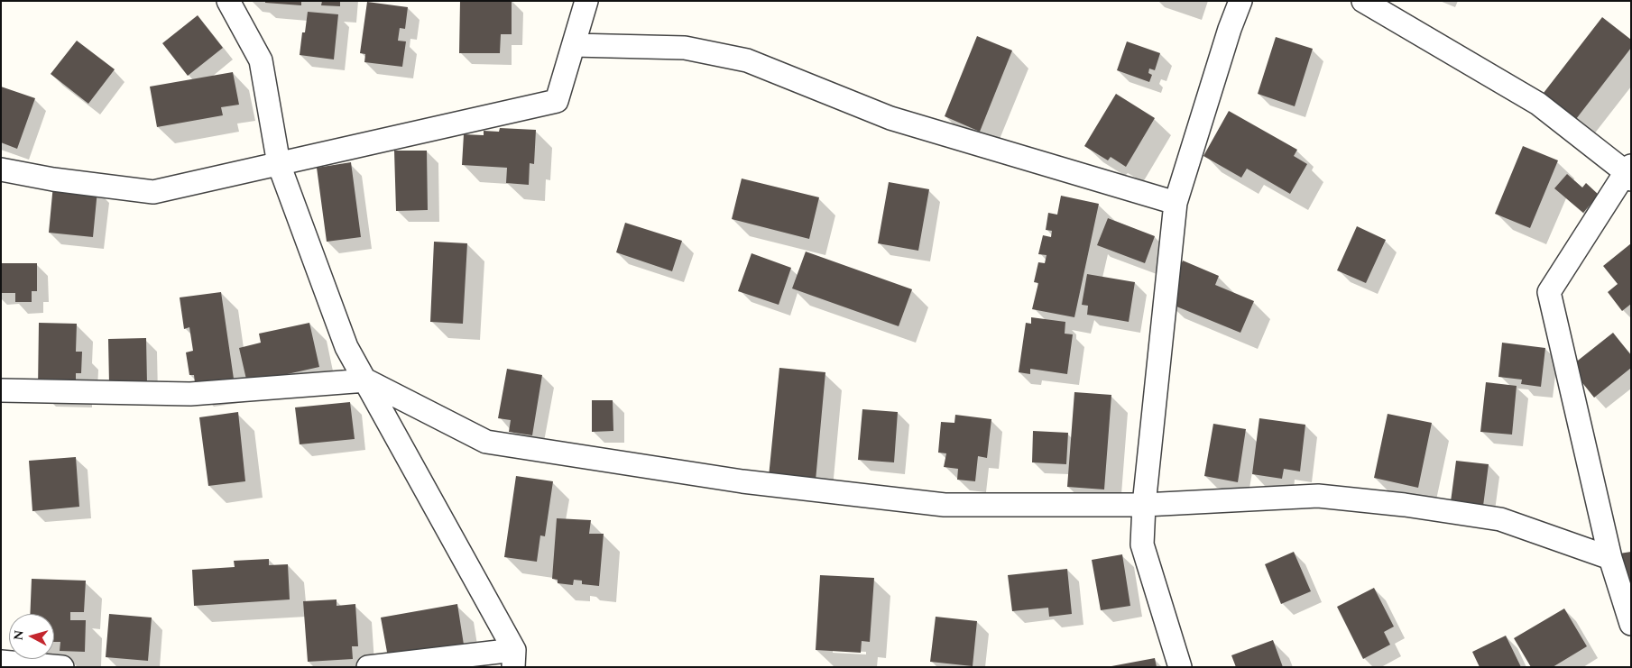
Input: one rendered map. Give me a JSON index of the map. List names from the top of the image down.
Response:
{
  "north": "left"
}
